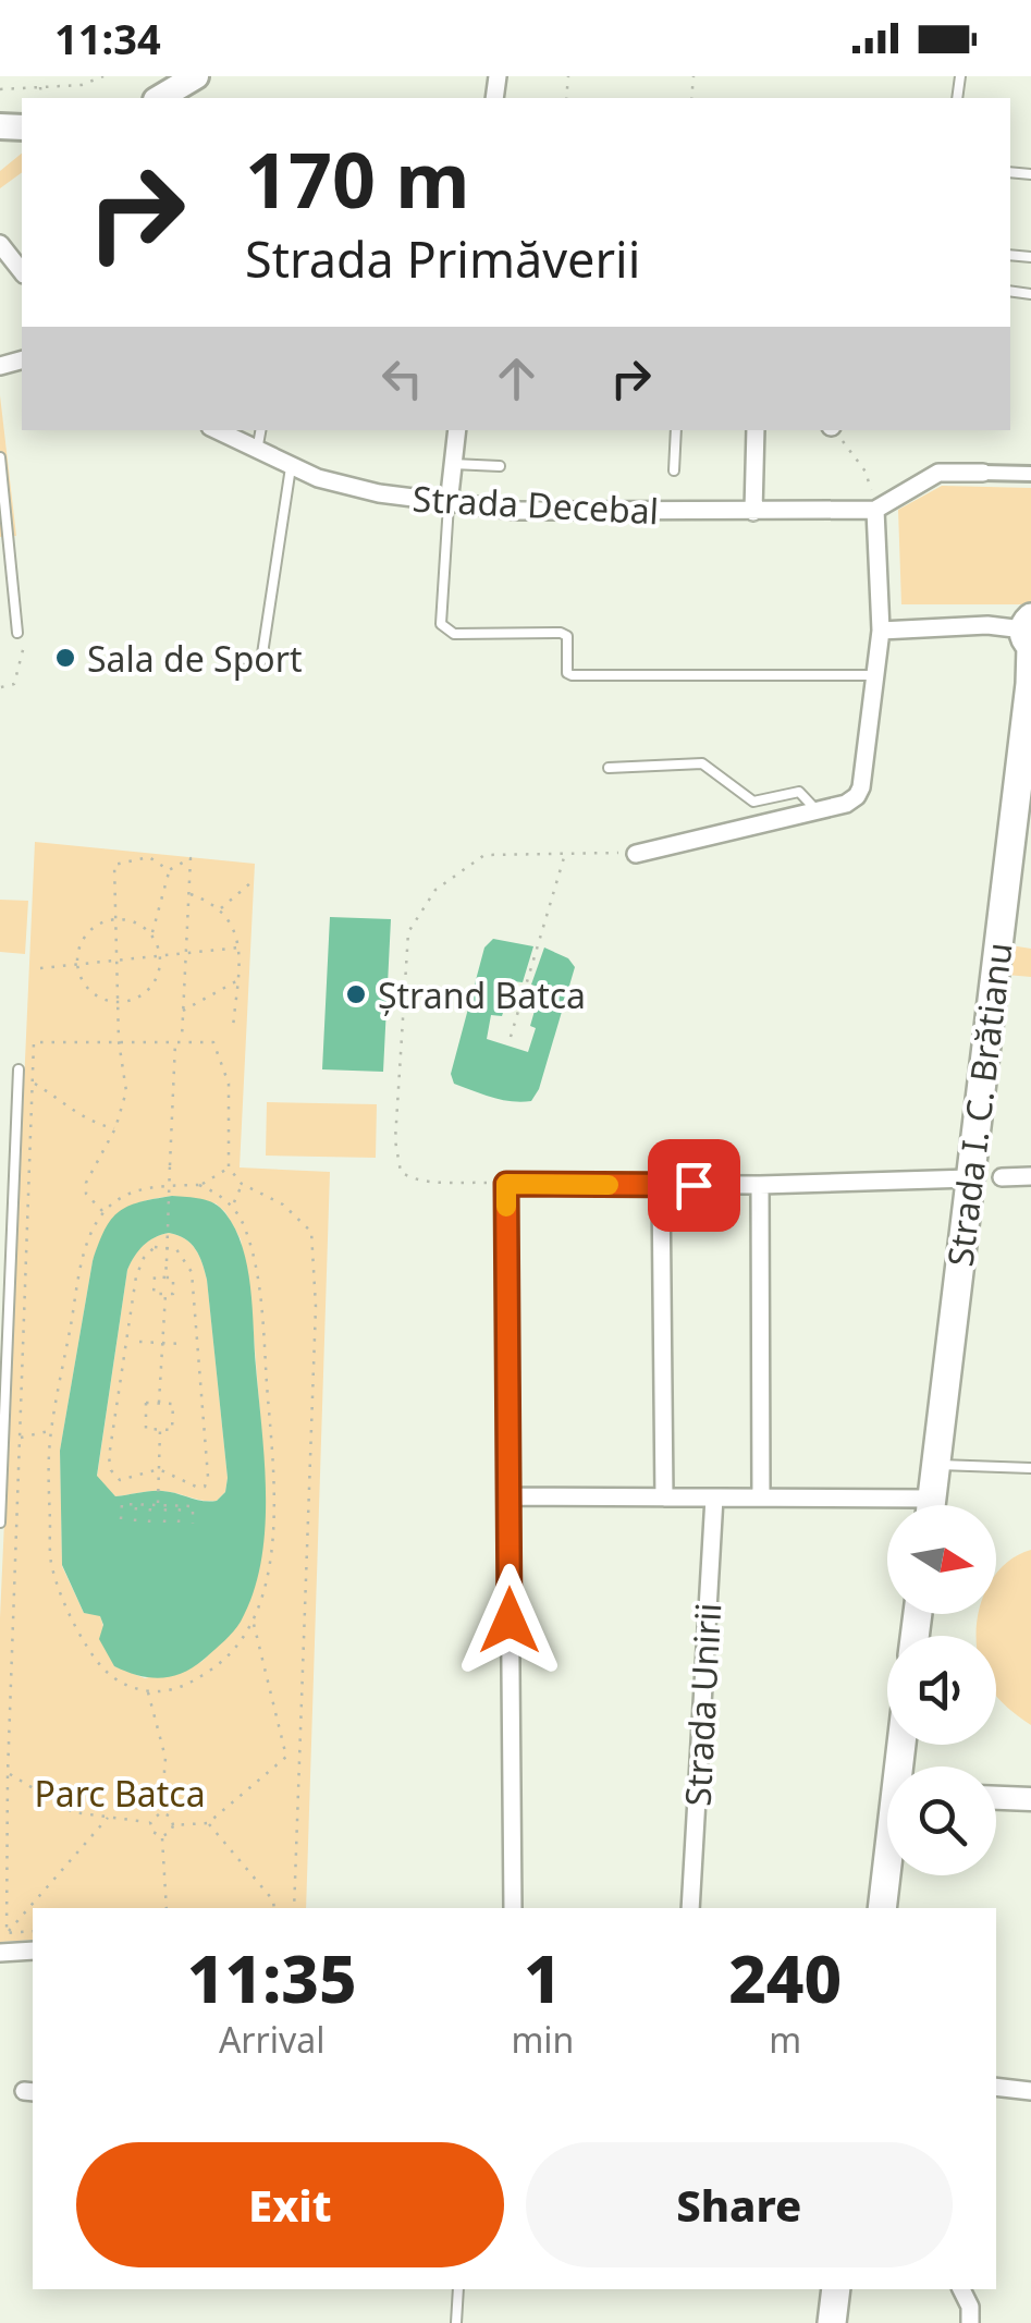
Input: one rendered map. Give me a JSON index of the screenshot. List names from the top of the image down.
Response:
{
  "streets": {
    "main road": ["Strada I. C. Brătianu"],
    "street": ["Strada Decebal", "Strada Unirii"]
  },
  "parks": ["Parc Batca"],
  "places": ["Sala de Sport", "Ștrand Batca"],
  "north": "right",
  "page": {
    "status": "11:34",
    "turn": ["170 m", "Strada Primăverii"],
    "eta": [
      "11:35",
      "Arrival",
      "1",
      "min",
      "240",
      "m"
    ],
    "buttons": ["Exit", "Share"]
  }
}
